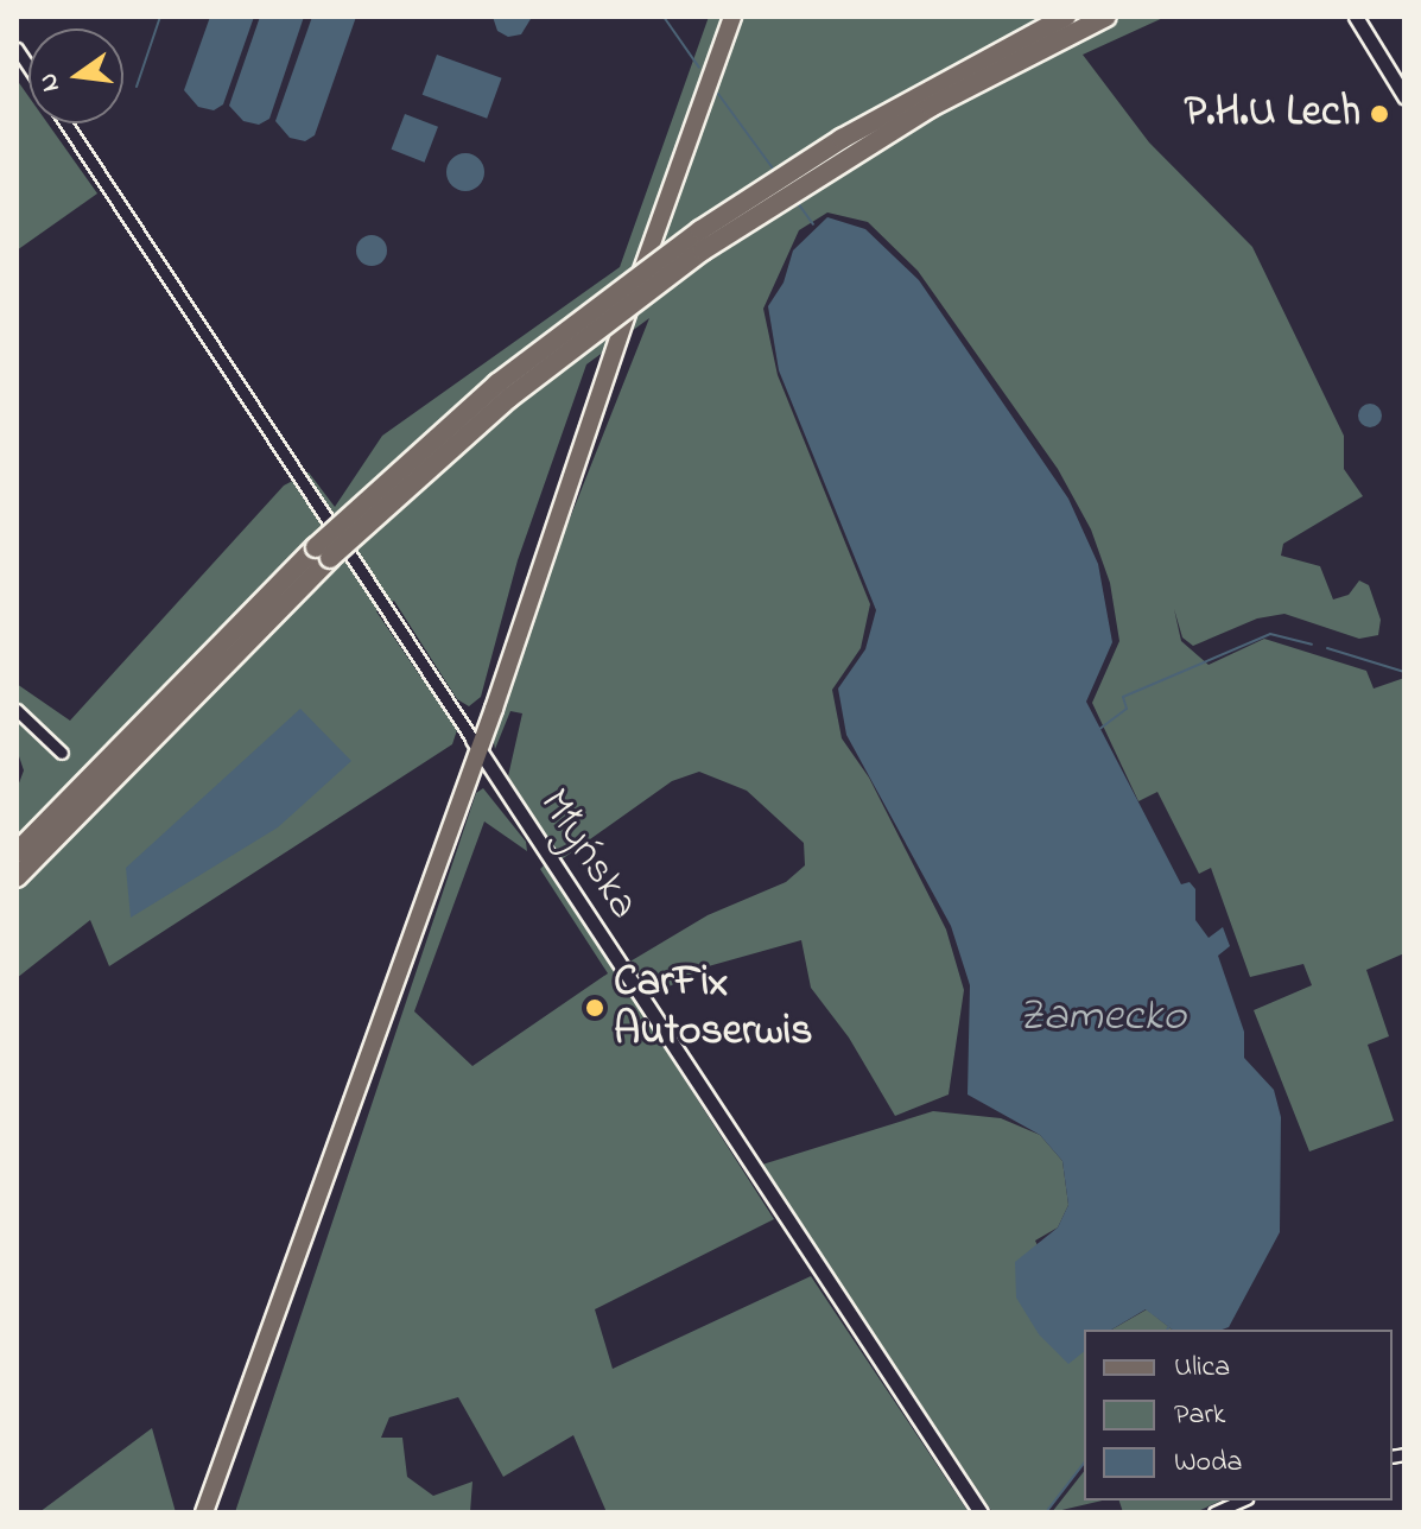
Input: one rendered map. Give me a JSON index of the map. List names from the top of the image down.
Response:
{
  "streets": {
    "street": ["Młyńska"]
  },
  "water": ["Zamecko"],
  "places": ["P.H.U Lech", "CarFix Autoserwis"],
  "legend": ["Ulica", "Park", "Woda"],
  "north": "left"
}
